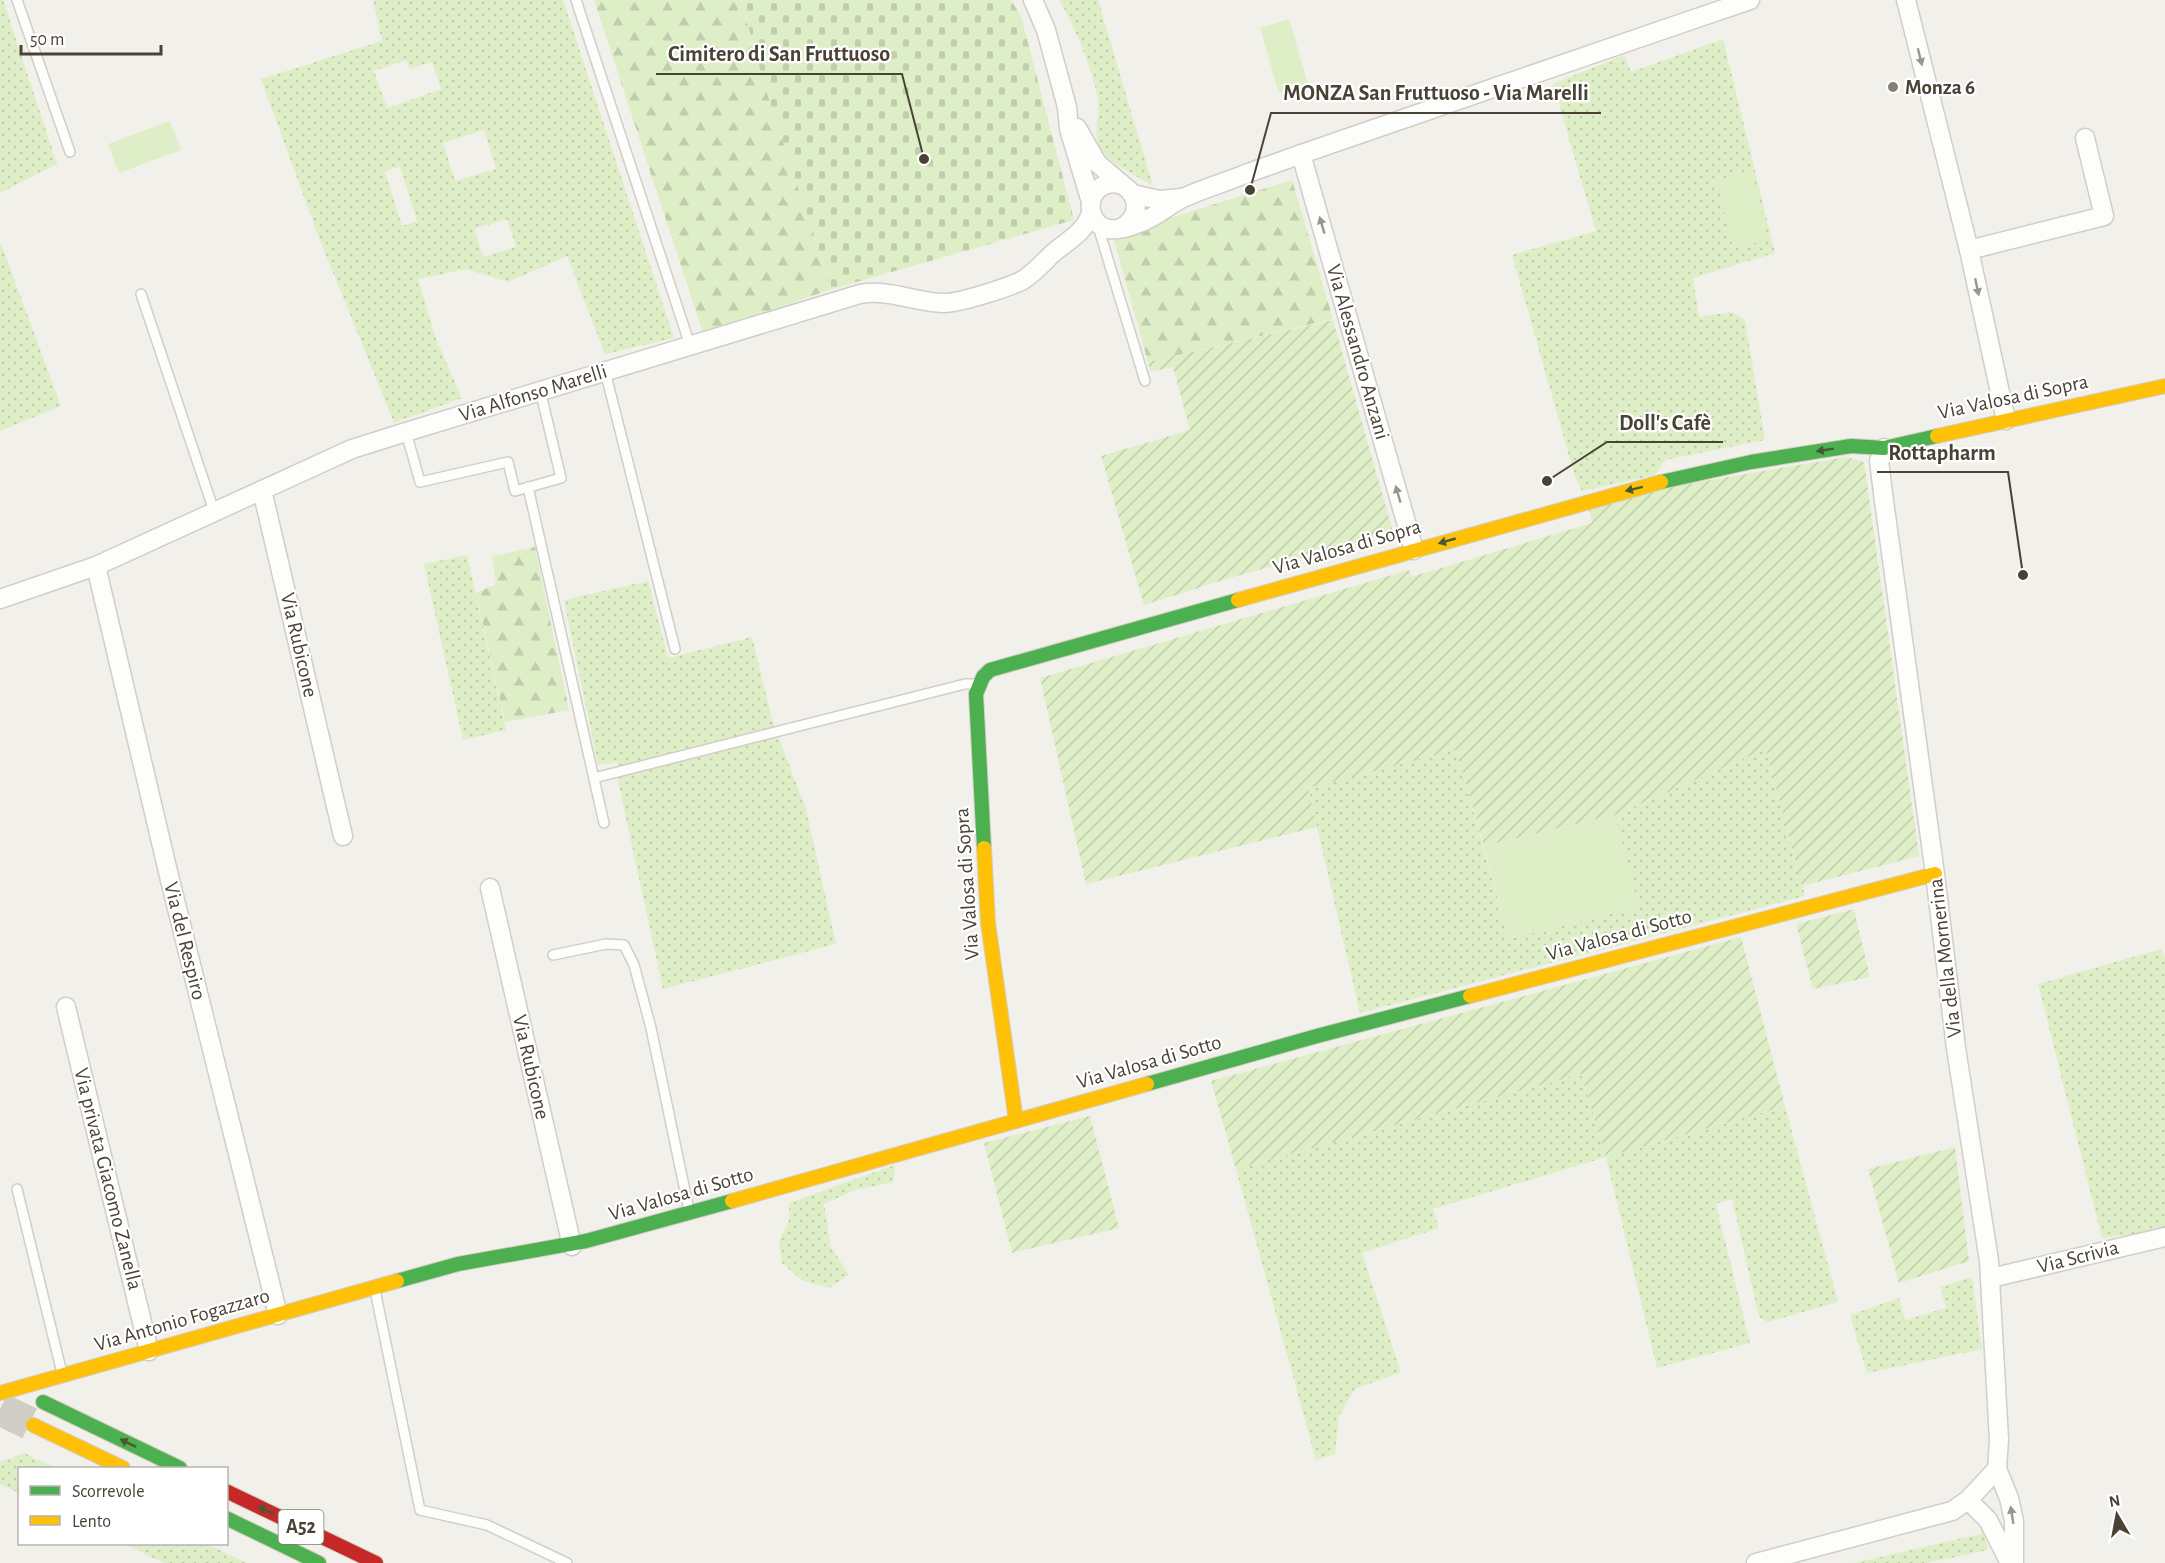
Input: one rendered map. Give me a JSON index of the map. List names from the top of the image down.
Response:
{
  "streets": {
    "main road": [
      "Via Valosa di Sopra",
      "Via Valosa di Sotto",
      "Via Antonio Fogazzaro",
      "A52"
    ],
    "street": [
      "Via Alessandro Anzani",
      "Via Alfonso Marelli",
      "Via Rubicone",
      "Via del Respiro",
      "Via della Mornerina",
      "Via privata Giacomo Zanella",
      "Via Scrivia"
    ]
  },
  "crossings": [
    ["Via Alessandro Anzani", "Via Alfonso Marelli"],
    ["Via Alessandro Anzani", "Via Valosa di Sopra"],
    ["Via Alfonso Marelli", "Via Rubicone"],
    ["Via Alfonso Marelli", "Via del Respiro"],
    ["Via Valosa di Sopra", "Via Valosa di Sotto"],
    ["Via Valosa di Sopra", "Via della Mornerina"],
    ["Via Rubicone", "Via Valosa di Sotto"],
    ["Via Valosa di Sotto", "Via della Mornerina"],
    ["Via Valosa di Sotto", "Via Antonio Fogazzaro"],
    ["Via del Respiro", "Via Antonio Fogazzaro"],
    ["Via della Mornerina", "Via Scrivia"],
    ["Via privata Giacomo Zanella", "Via Antonio Fogazzaro"]
  ],
  "one_way": ["Via Alessandro Anzani"],
  "places": [
    "Monza 6",
    "Cimitero di San Fruttuoso",
    "MONZA San Fruttuoso - Via Marelli",
    "Doll's Cafè",
    "Rottapharm"
  ],
  "legend": ["Scorrevole", "Lento"],
  "scale_bar": "50 m",
  "north": "top"
}
